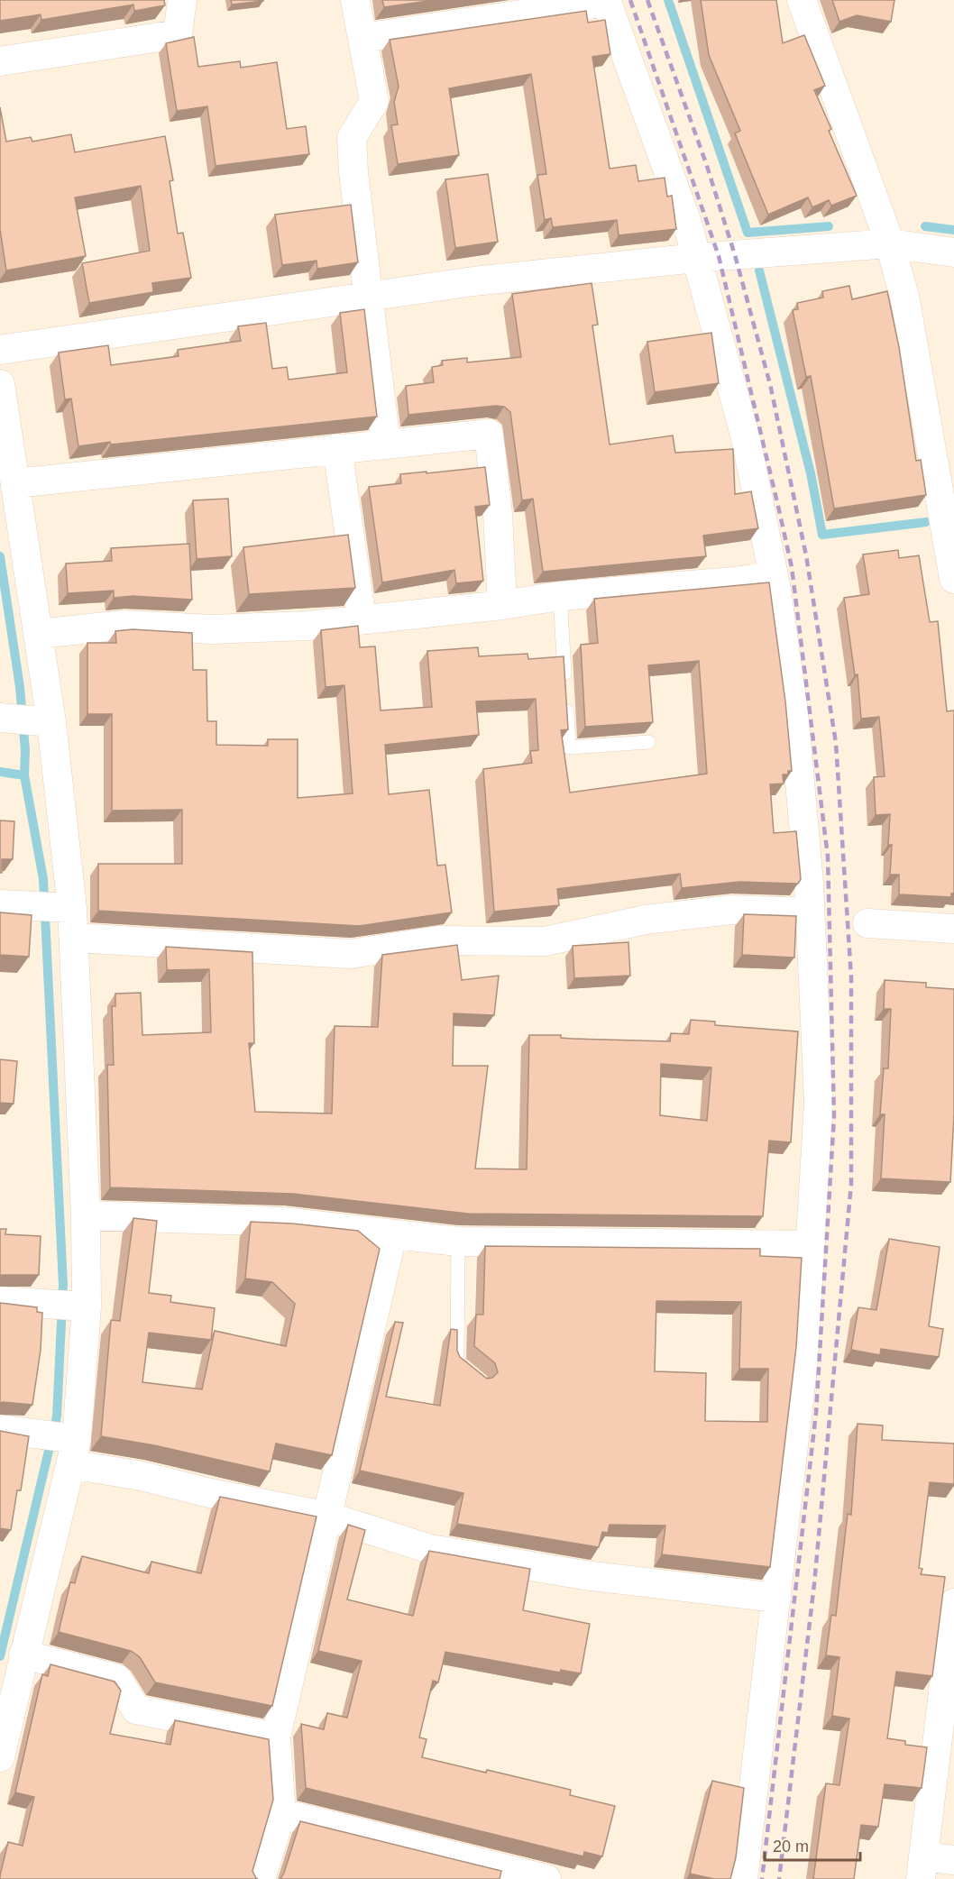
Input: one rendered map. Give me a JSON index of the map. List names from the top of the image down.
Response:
{
  "scale_bar": "20 m"
}
